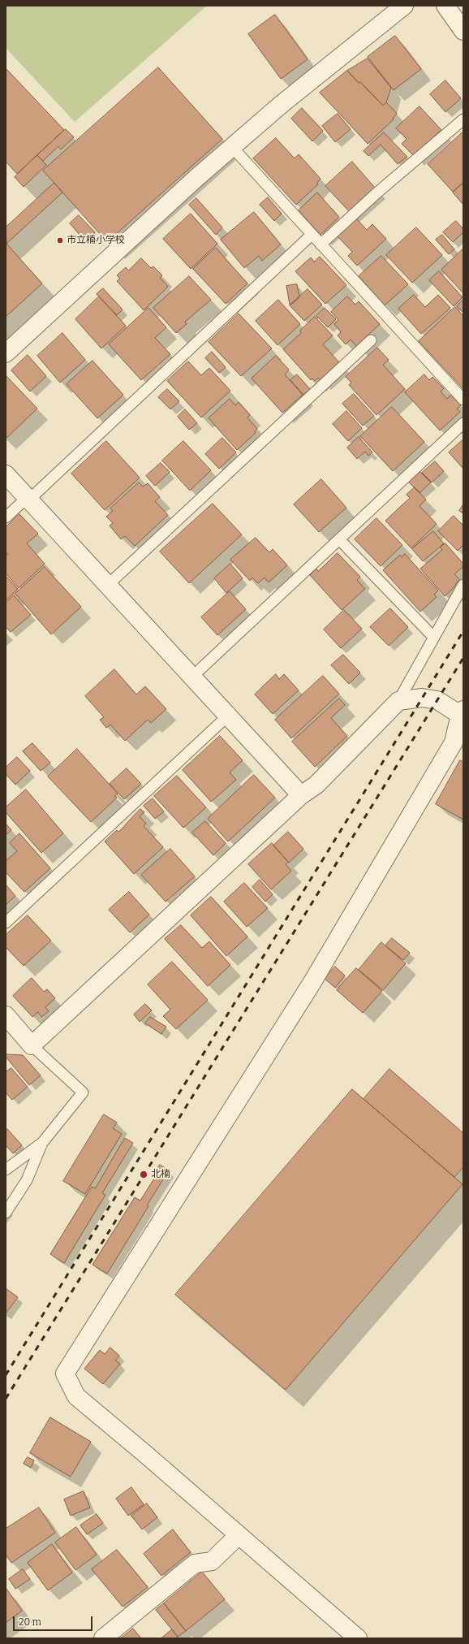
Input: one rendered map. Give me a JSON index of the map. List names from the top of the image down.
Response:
{
  "places": ["市立楠小学校", "北楠"],
  "scale_bar": "20 m"
}
